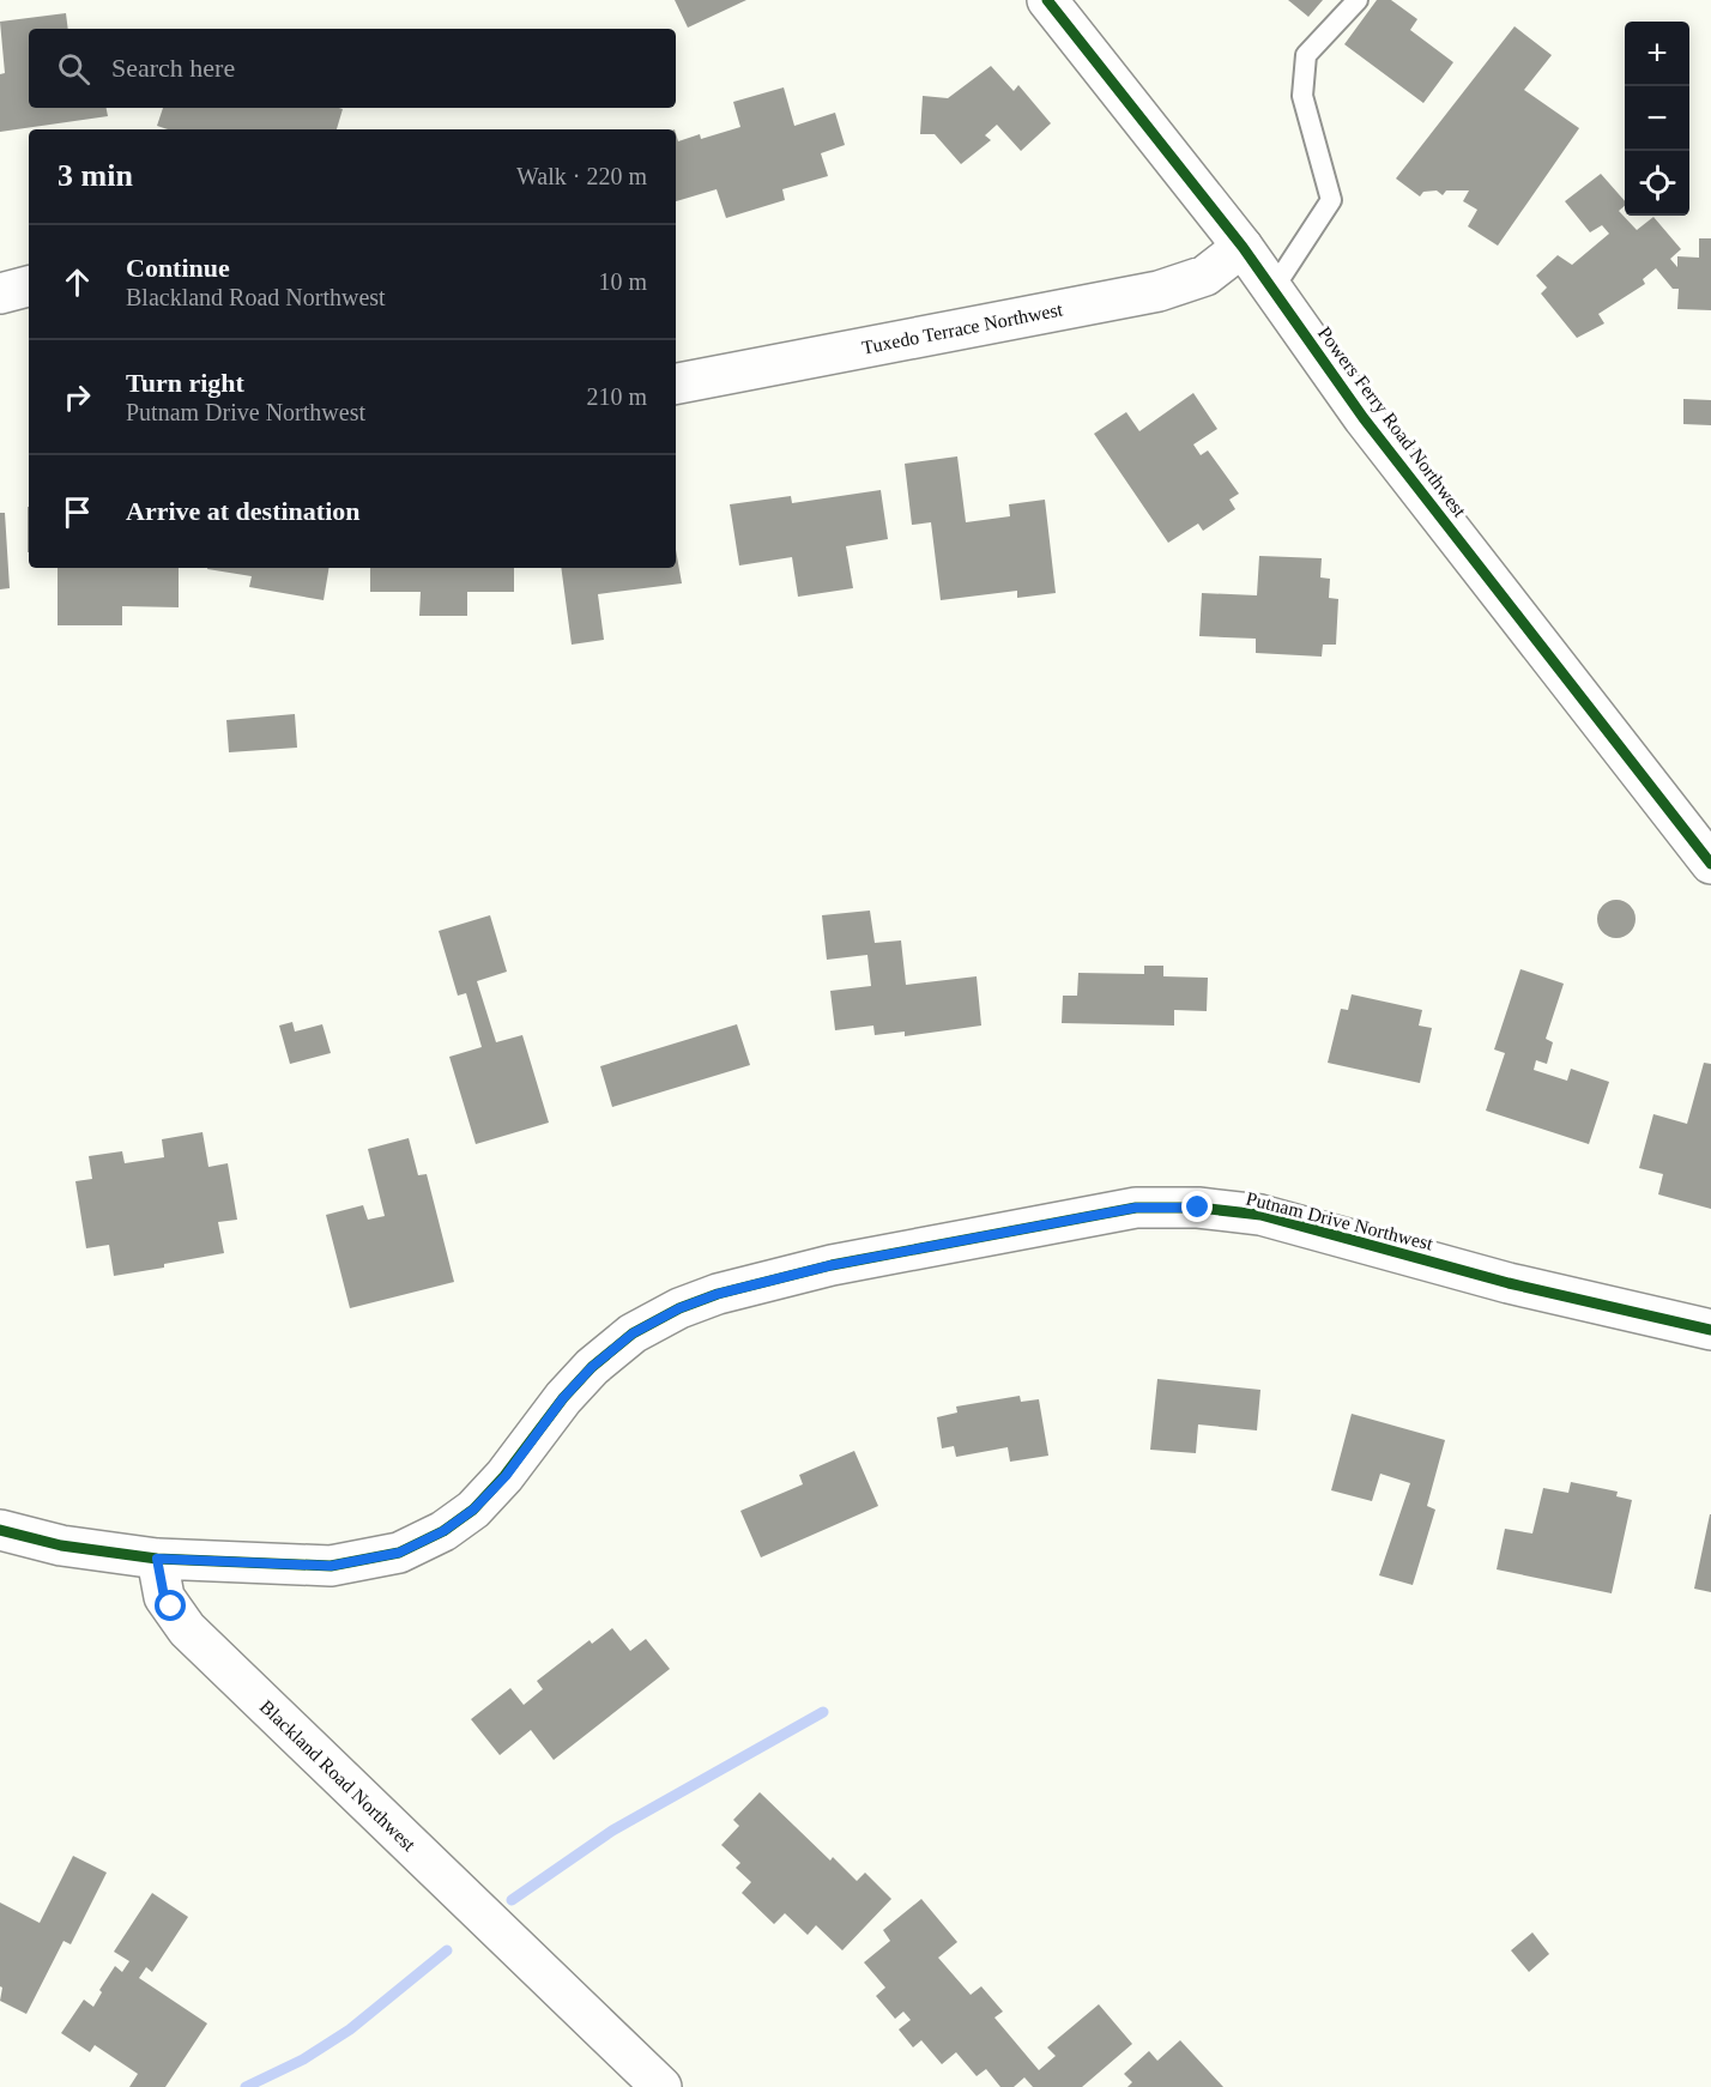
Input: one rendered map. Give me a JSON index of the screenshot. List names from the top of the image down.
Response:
{
  "streets": {
    "street": [
      "Tuxedo Terrace Northwest",
      "Powers Ferry Road Northwest",
      "Putnam Drive Northwest",
      "Blackland Road Northwest"
    ]
  },
  "crossings": [
    ["Tuxedo Terrace Northwest", "Powers Ferry Road Northwest"],
    ["Putnam Drive Northwest", "Blackland Road Northwest"]
  ],
  "page": {
    "map_buttons": ["+", "−"],
    "search": "Search here",
    "heading": ["3 min", "Walk · 220 m"],
    "list": [
      ["Continue", "Blackland Road Northwest", "10 m"],
      ["Turn right", "Putnam Drive Northwest", "210 m"],
      "Arrive at destination"
    ]
  }
}
